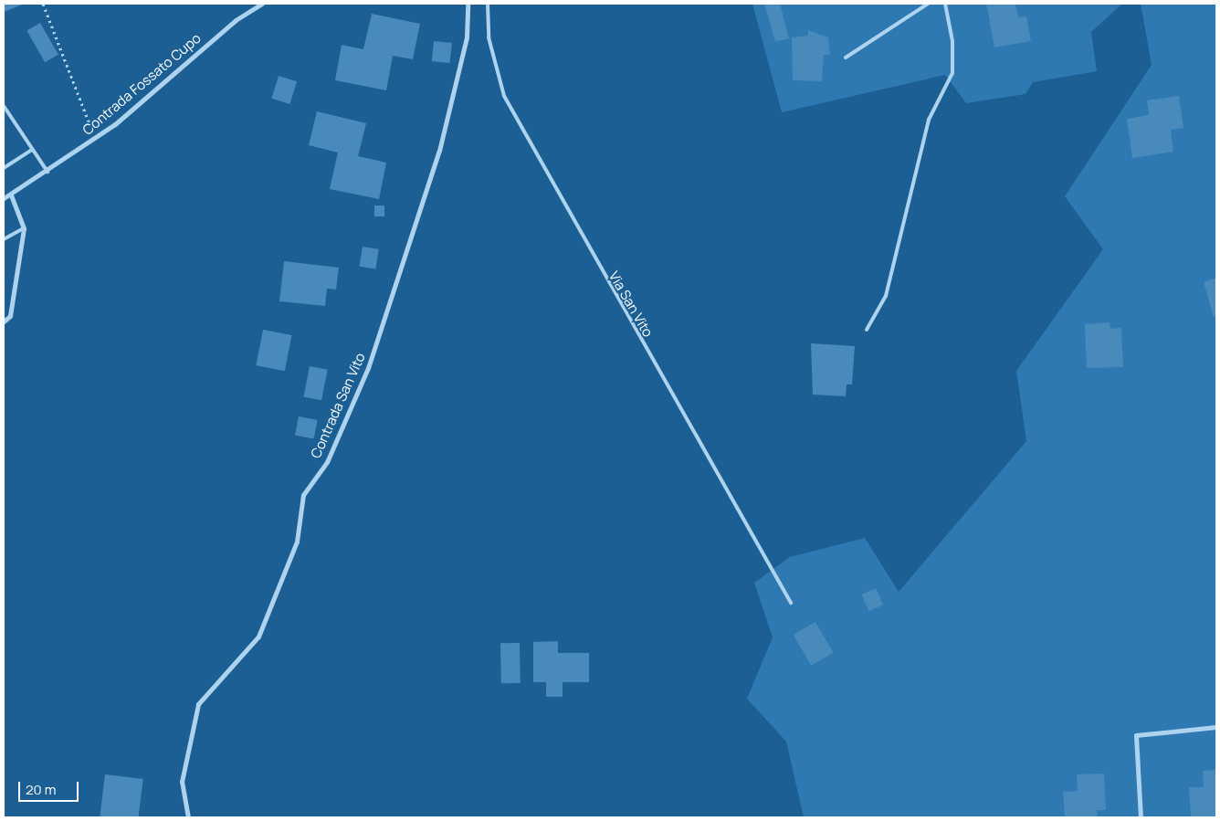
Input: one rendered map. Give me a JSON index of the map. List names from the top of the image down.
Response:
{
  "streets": {
    "street": ["Contrada Fossato Cupo", "Contrada San Vito"],
    "lane": ["Via San Vito"]
  },
  "scale_bar": "20 m"
}
